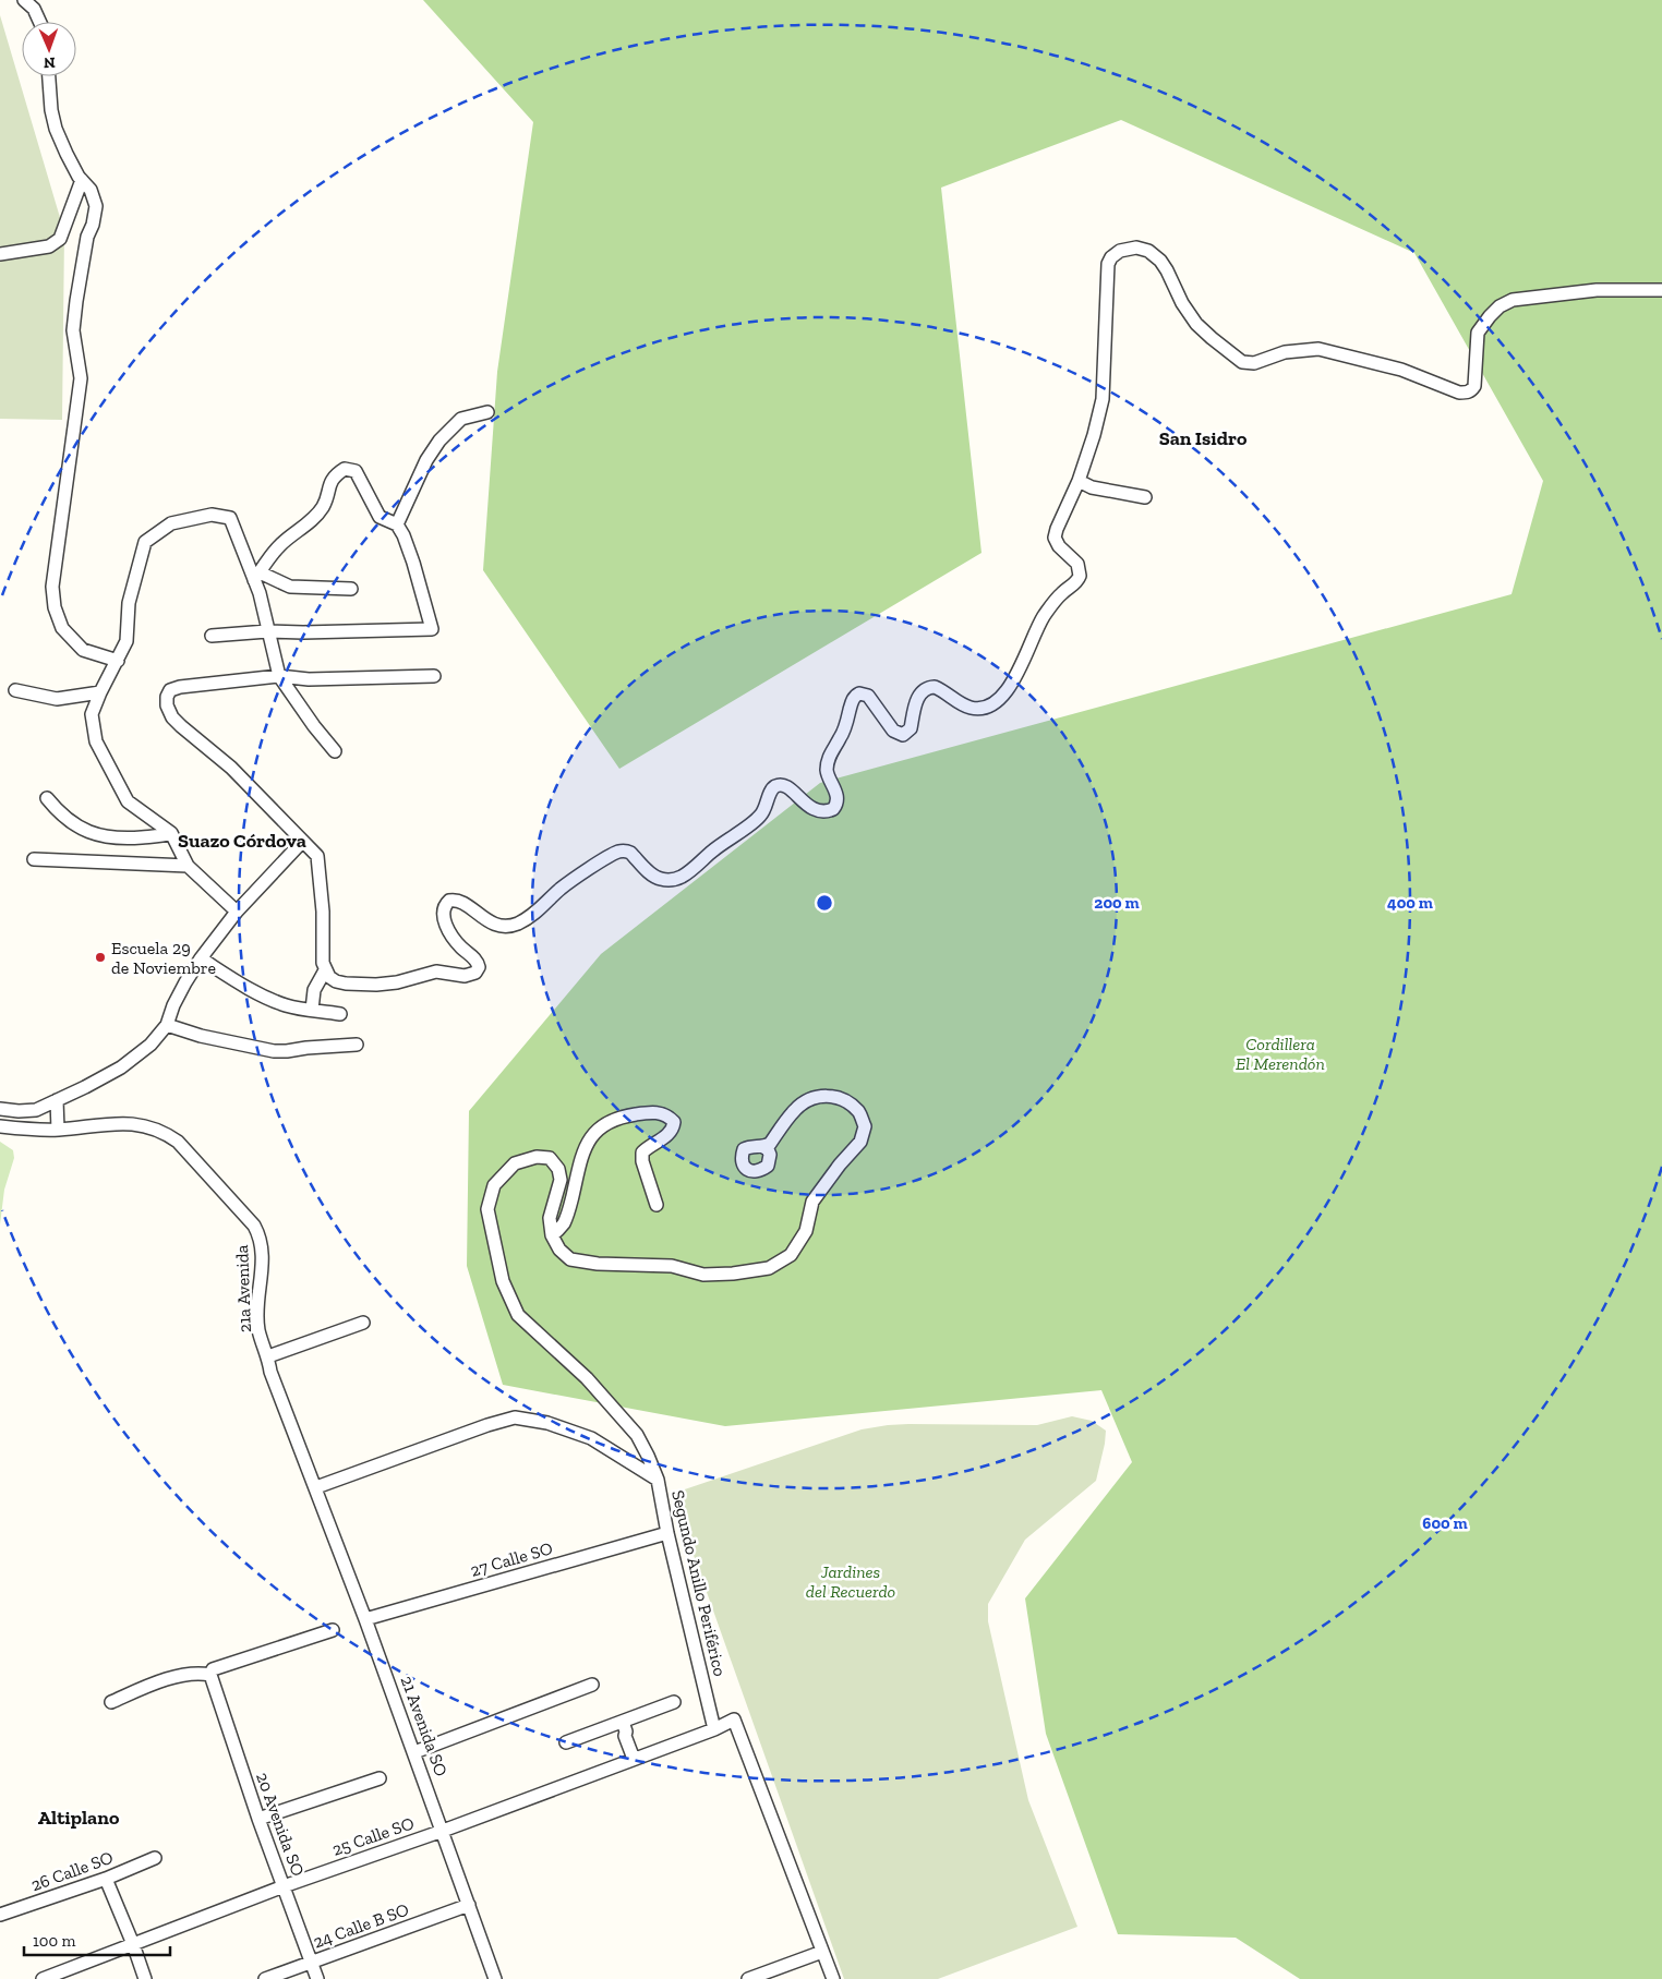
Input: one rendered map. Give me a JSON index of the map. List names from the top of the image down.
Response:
{
  "streets": {
    "street": [
      "21a Avenida",
      "27 Calle SO",
      "Segundo Anillo Periférico",
      "21 Avenida SO",
      "20 Avenida SO",
      "25 Calle SO",
      "26 Calle SO",
      "24 Calle B SO"
    ]
  },
  "crossings": [
    ["21a Avenida", "Segundo Anillo Periférico"],
    ["21a Avenida", "21 Avenida SO"],
    ["27 Calle SO", "Segundo Anillo Periférico"],
    ["27 Calle SO", "21 Avenida SO"],
    ["Segundo Anillo Periférico", "21 Avenida SO"],
    ["Segundo Anillo Periférico", "25 Calle SO"],
    ["21 Avenida SO", "25 Calle SO"],
    ["21 Avenida SO", "24 Calle B SO"],
    ["20 Avenida SO", "25 Calle SO"],
    ["20 Avenida SO", "24 Calle B SO"]
  ],
  "districts": ["San Isidro", "Suazo Córdova", "Altiplano"],
  "parks": ["Cordillera El Merendón", "Jardines del Recuerdo"],
  "places": ["Escuela 29 de Noviembre"],
  "scale_bar": "100 m",
  "north": "bottom",
  "rings": ["200 m", "400 m", "600 m"]
}
